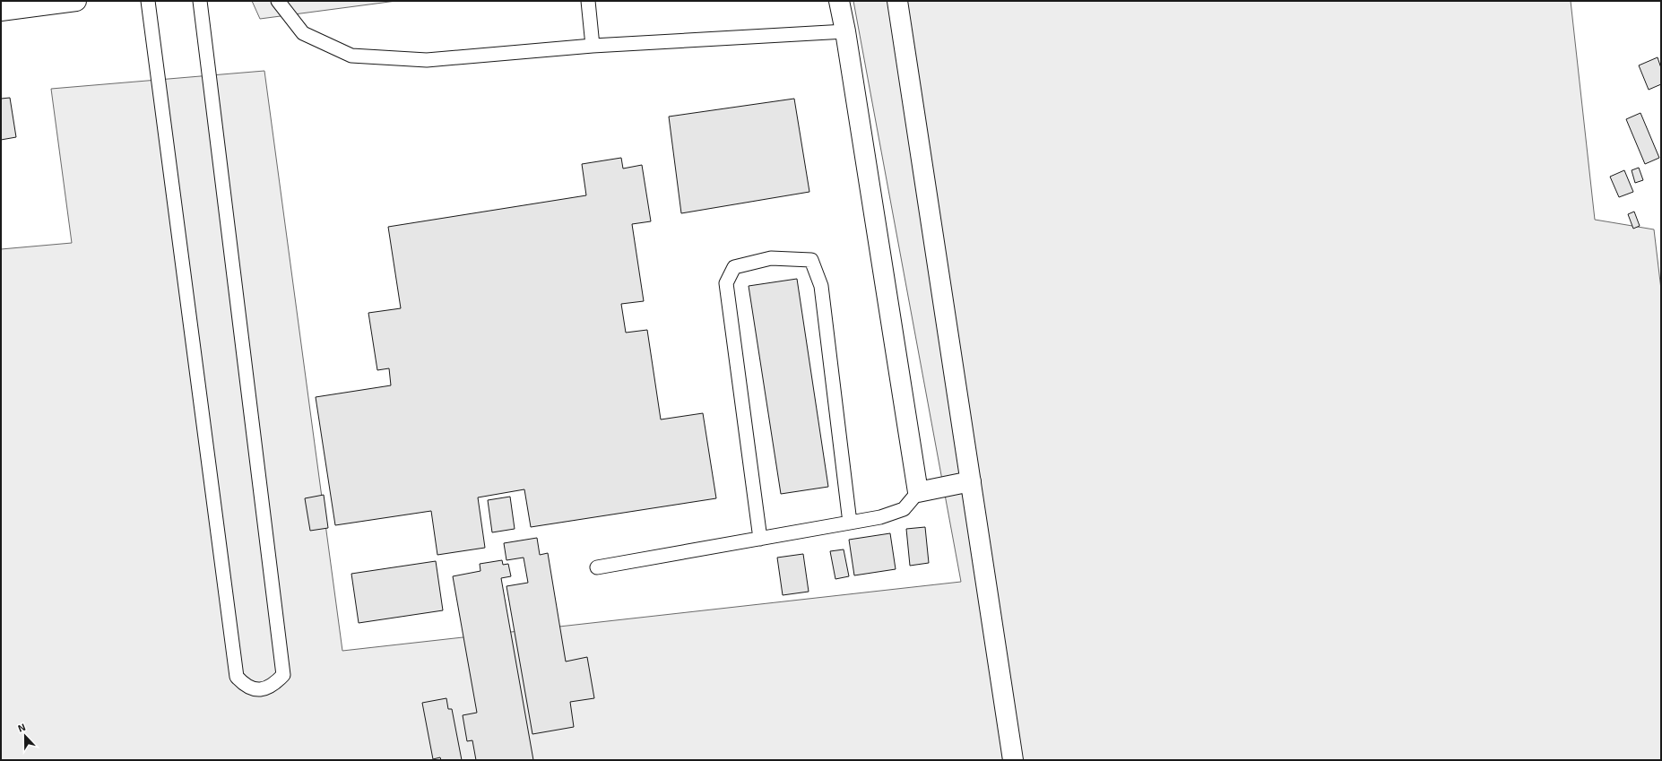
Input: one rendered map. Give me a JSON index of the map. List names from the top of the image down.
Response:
{
  "north": "top"
}
